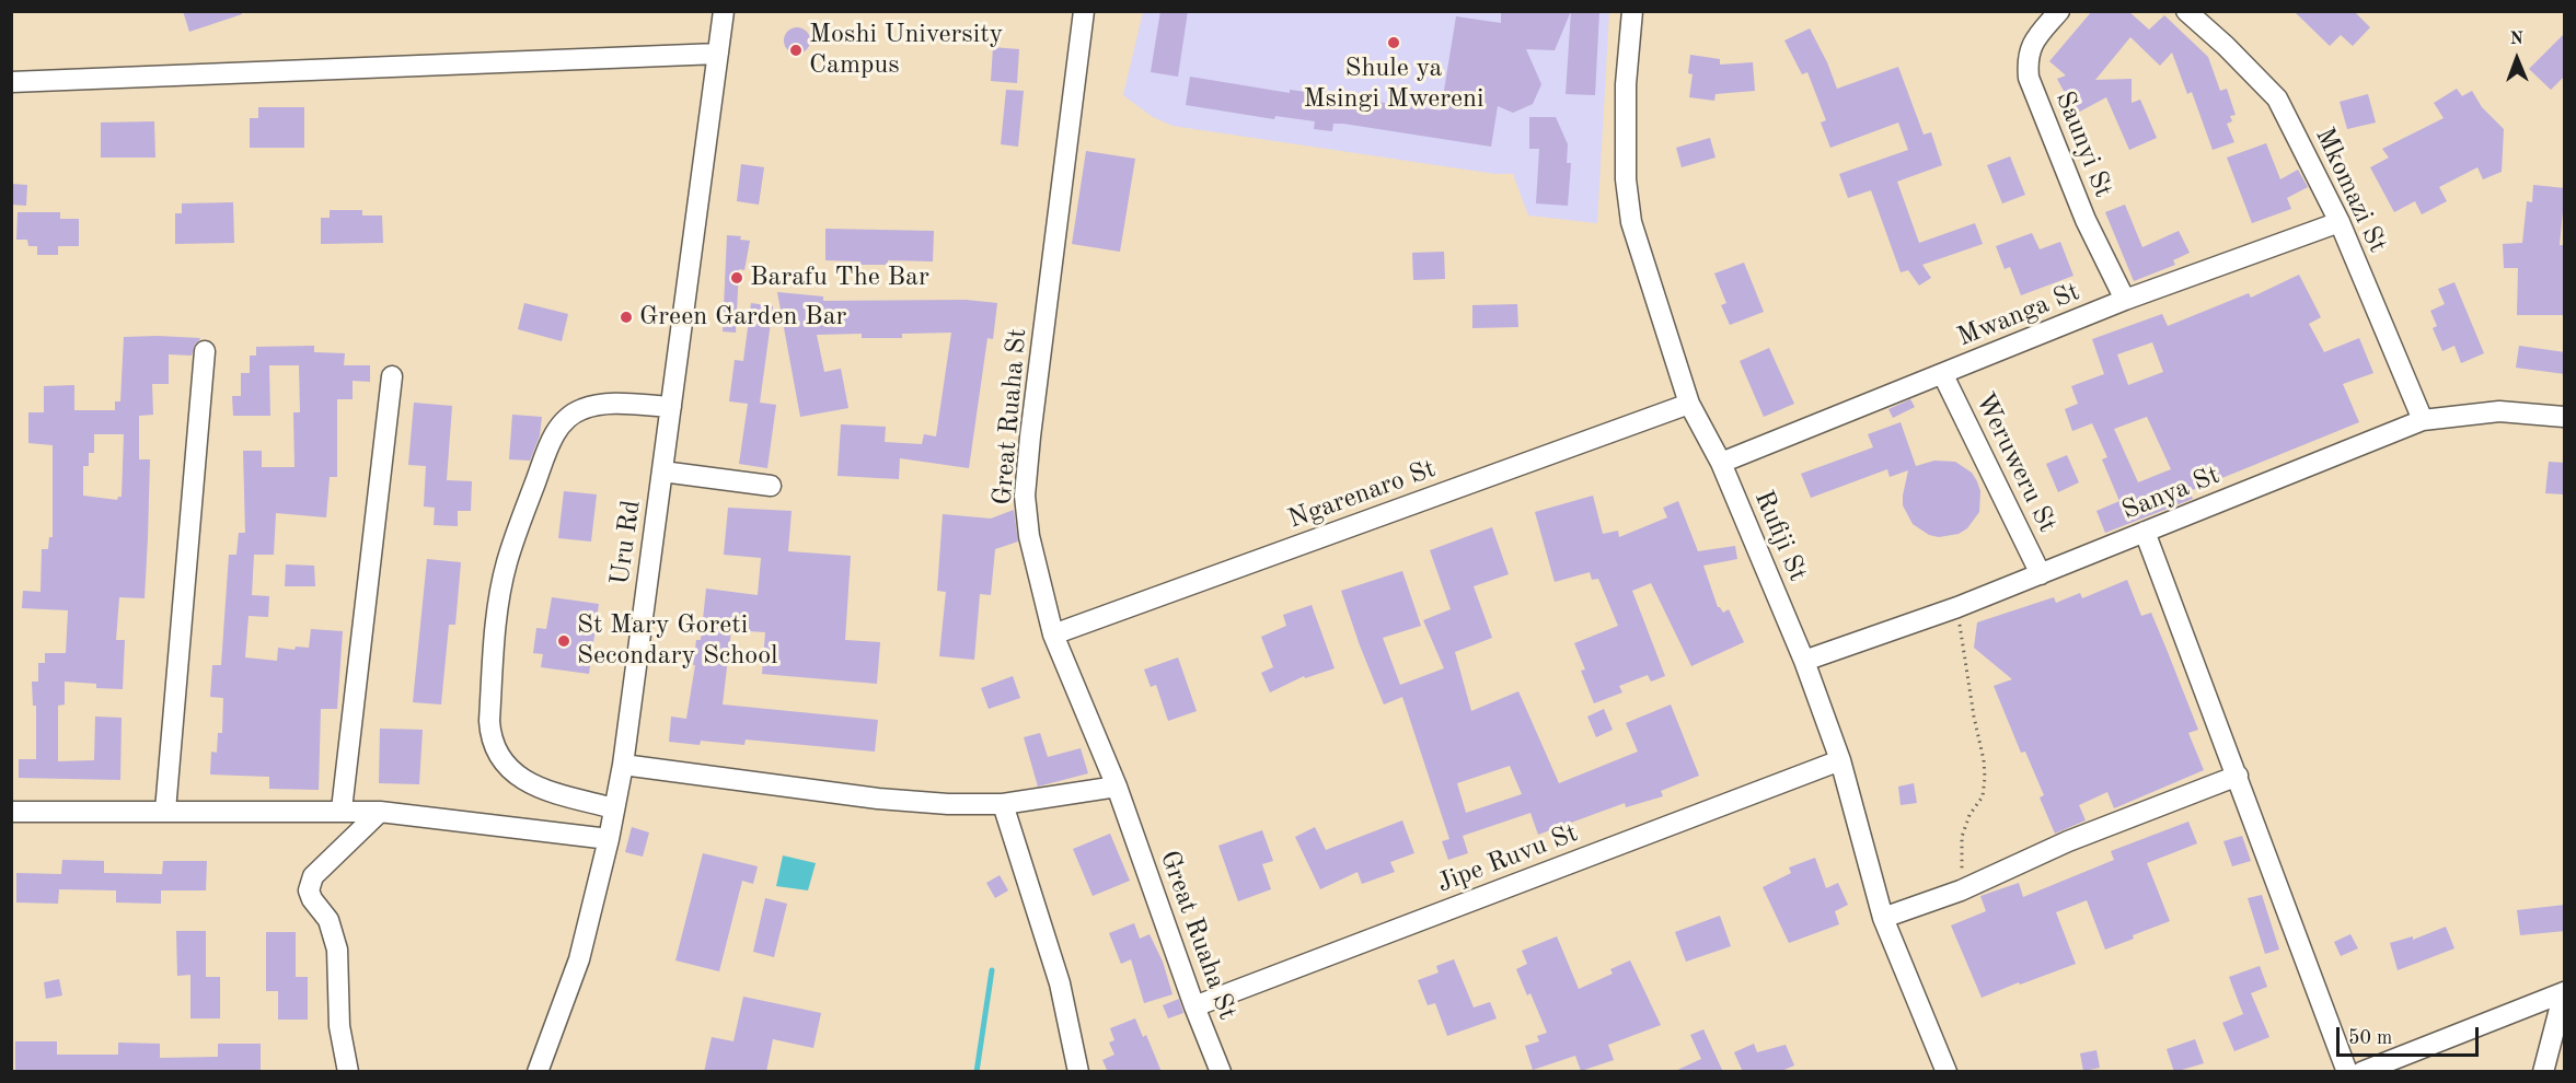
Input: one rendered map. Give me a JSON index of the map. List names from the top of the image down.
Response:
{
  "streets": {
    "street": [
      "Saunyi St",
      "Mkomazi St",
      "Mwanga St",
      "Great Ruaha St",
      "Weruweru St",
      "Sanya St",
      "Ngarenaro St",
      "Rufiji St",
      "Uru Rd",
      "Jipe Ruvu St"
    ]
  },
  "crossings": [
    ["Saunyi St", "Mwanga St"],
    ["Mkomazi St", "Mwanga St"],
    ["Mkomazi St", "Sanya St"],
    ["Mwanga St", "Weruweru St"],
    ["Mwanga St", "Rufiji St"],
    ["Great Ruaha St", "Ngarenaro St"],
    ["Great Ruaha St", "Jipe Ruvu St"],
    ["Weruweru St", "Sanya St"],
    ["Sanya St", "Rufiji St"],
    ["Ngarenaro St", "Rufiji St"],
    ["Rufiji St", "Jipe Ruvu St"]
  ],
  "places": [
    "Shule ya Msingi Mwereni",
    "Moshi University Campus",
    "Barafu The Bar",
    "Green Garden Bar",
    "St Mary Goreti Secondary School"
  ],
  "scale_bar": "50 m",
  "north": "top"
}
